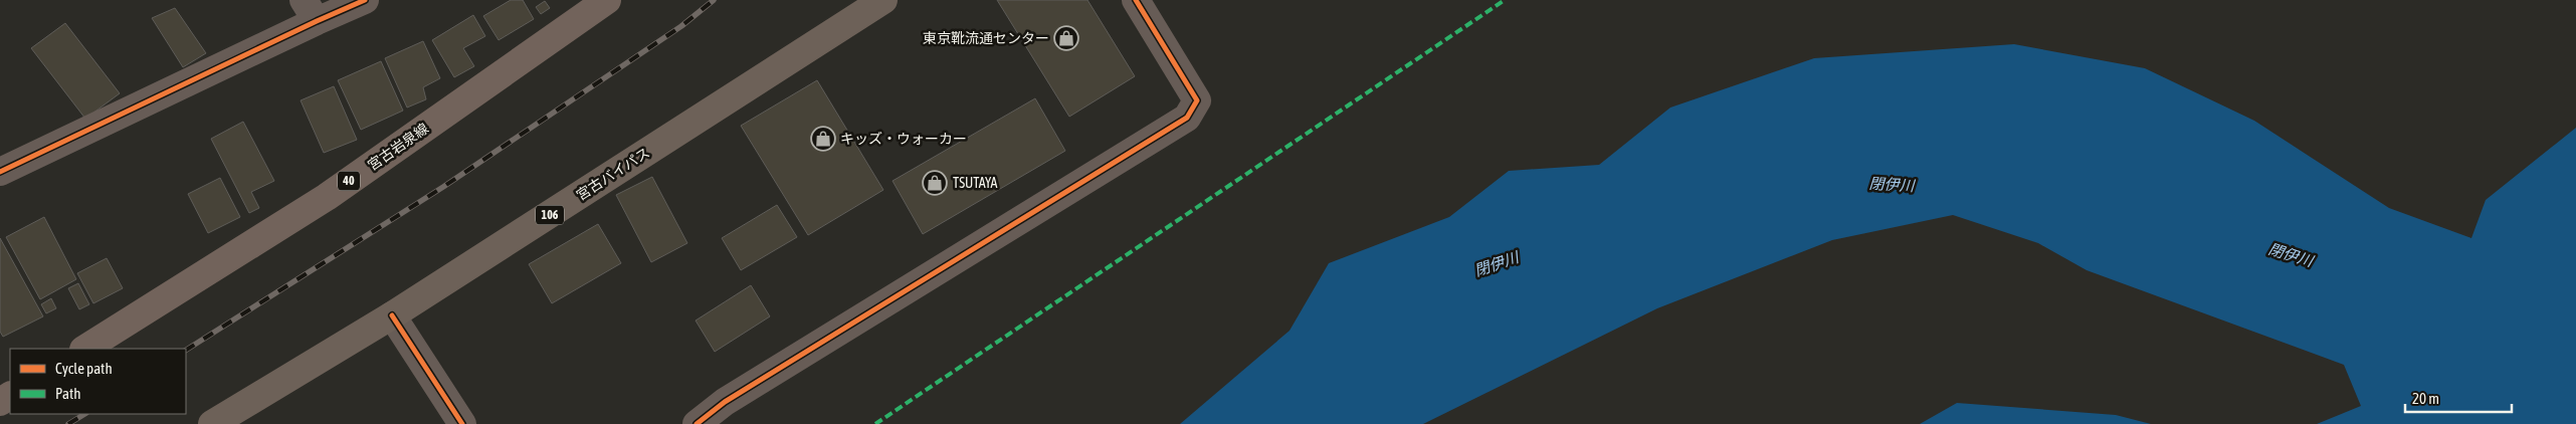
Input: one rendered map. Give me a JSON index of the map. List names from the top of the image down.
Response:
{
  "streets": {
    "highway": ["宮古バイパス", "106"],
    "main road": ["宮古岩泉線", "40"]
  },
  "water": ["閉伊川"],
  "places": {
    "shop": ["東京靴流通センター", "キッズ・ウォーカー", "TSUTAYA"]
  },
  "legend": ["Cycle path", "Path"],
  "scale_bar": "20 m"
}
